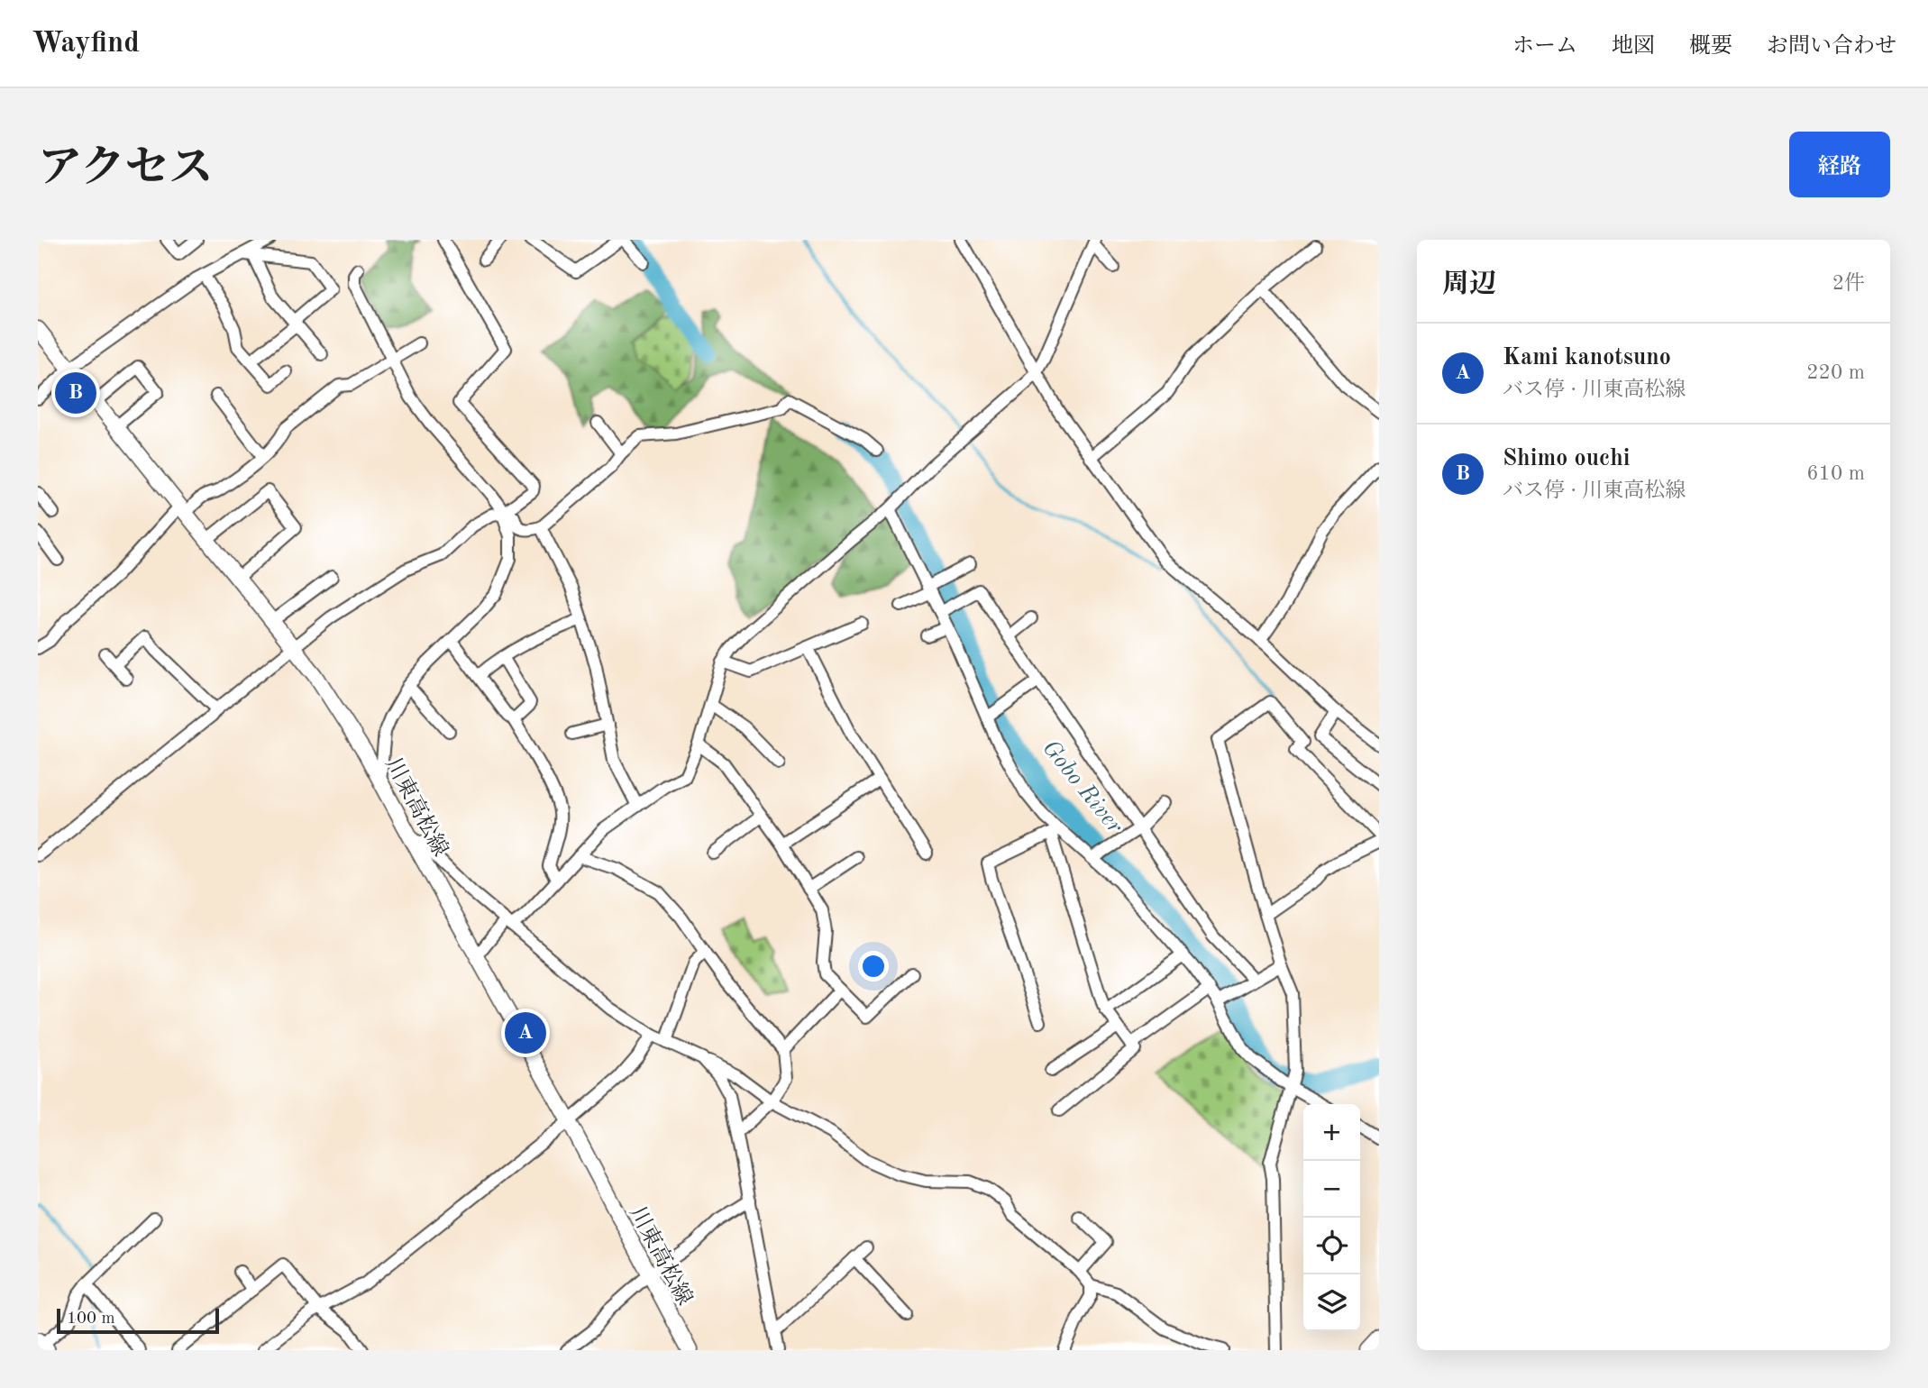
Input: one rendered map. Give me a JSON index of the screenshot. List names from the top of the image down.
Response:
{
  "streets": {
    "main road": ["川東高松線"]
  },
  "water": ["Gobo River"],
  "scale_bar": "100 m",
  "page": {
    "header": "Wayfind",
    "nav": [
      "ホーム",
      "地図",
      "概要",
      "お問い合わせ"
    ],
    "title": "アクセス",
    "buttons": "経路",
    "heading": ["周辺", "2件"],
    "list": [
      {
        "mark": "A",
        "name": "Kami kanotsuno",
        "note": "バス停 · 川東高松線",
        "value": "220 m"
      },
      {
        "mark": "B",
        "name": "Shimo ouchi",
        "note": "バス停 · 川東高松線",
        "value": "610 m"
      }
    ],
    "pins": ["B", "A"],
    "map_buttons": ["+", "−"],
    "scale": "100 m"
  }
}
